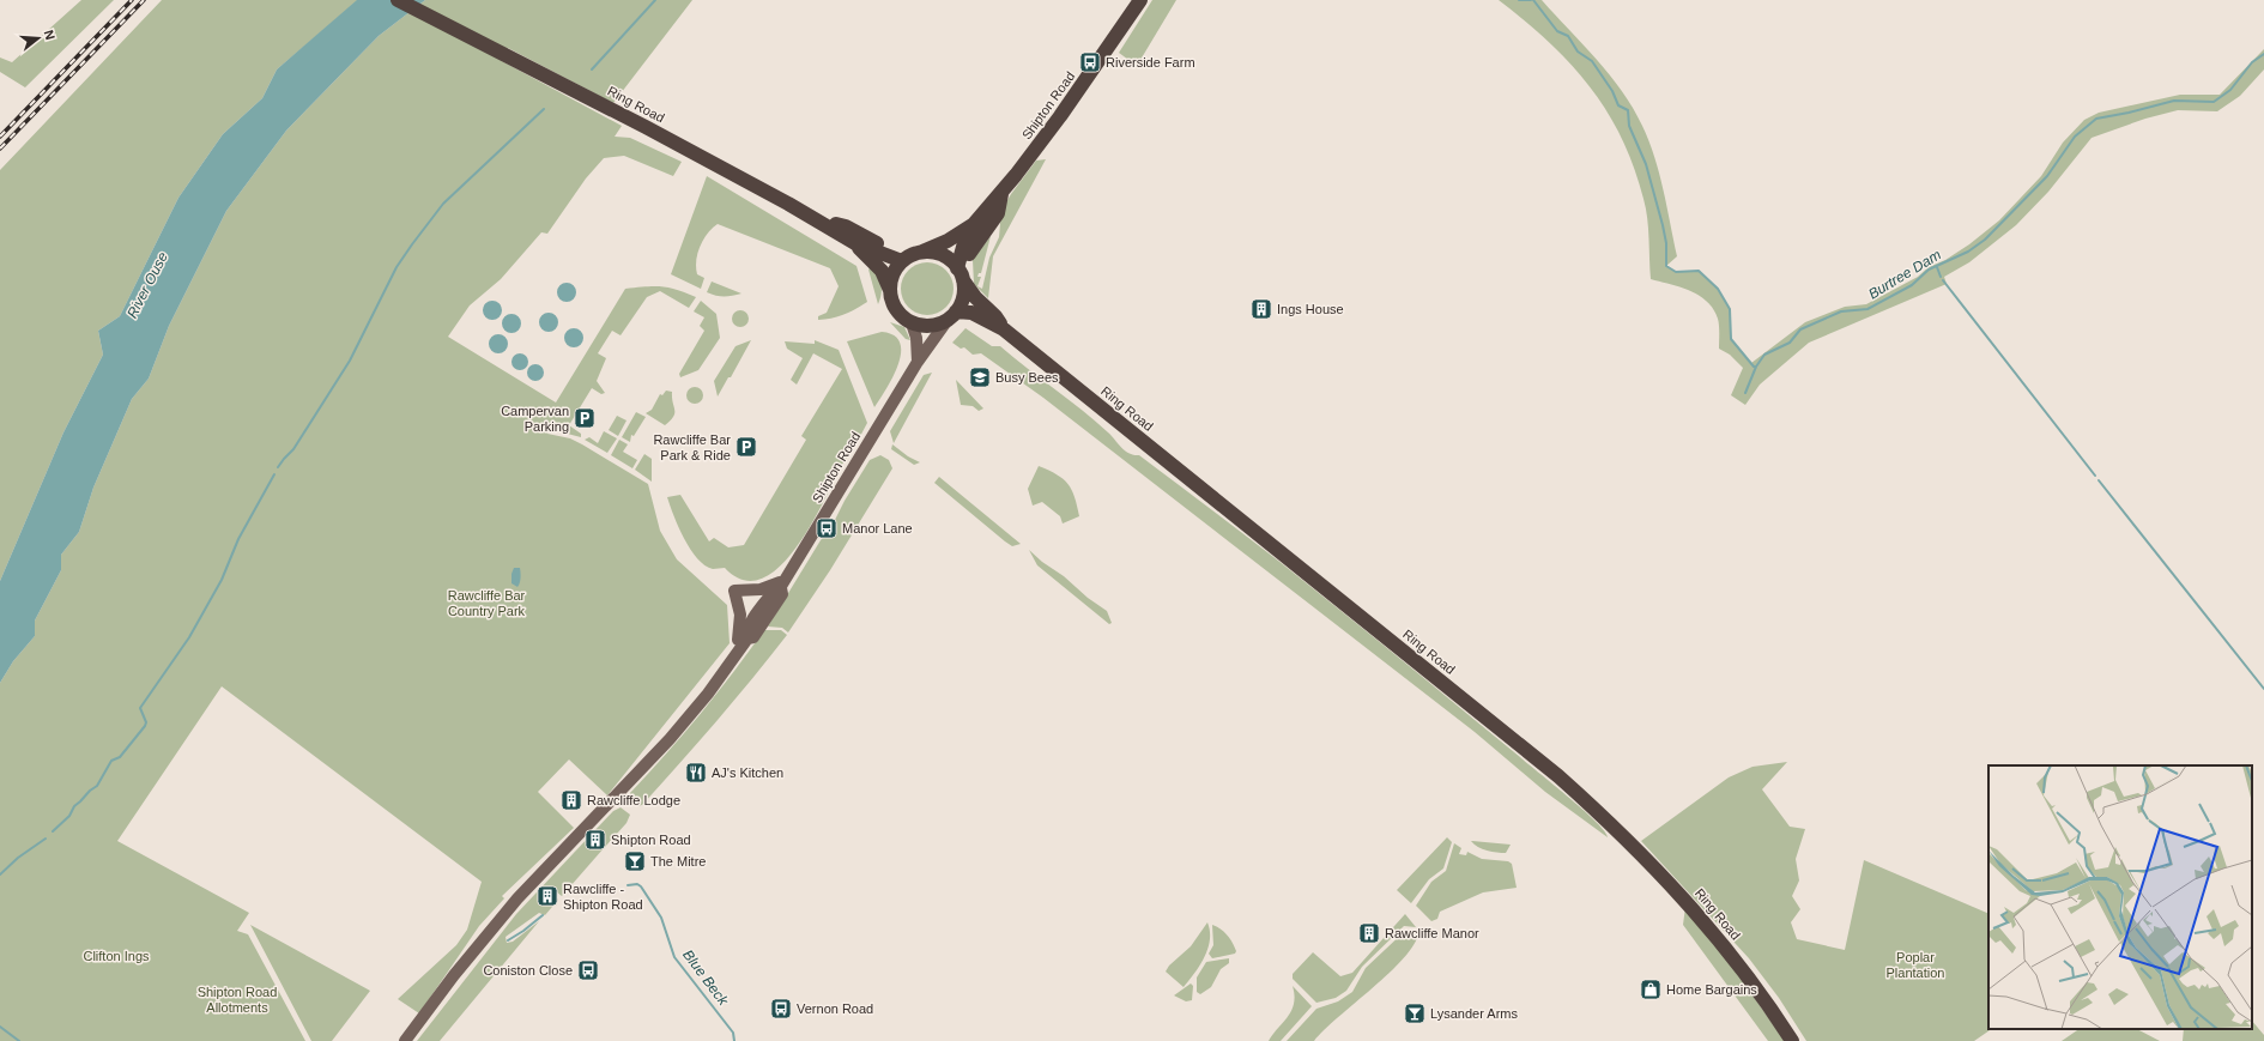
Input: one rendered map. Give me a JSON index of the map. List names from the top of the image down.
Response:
{
  "streets": {
    "highway": ["Ring Road", "Shipton Road"]
  },
  "crossings": [
    ["Ring Road", "Shipton Road"]
  ],
  "water": ["Burtree Dam", "River Ouse", "Blue Beck"],
  "parks": [
    "Rawcliffe Bar Country Park",
    "Clifton Ings",
    "Poplar Plantation",
    "Shipton Road Allotments"
  ],
  "places": {
    "bus stop": [
      "Riverside Farm",
      "Manor Lane",
      "Coniston Close",
      "Vernon Road"
    ],
    "building": [
      "Ings House",
      "Rawcliffe Lodge",
      "Shipton Road",
      "Rawcliffe - Shipton Road",
      "Rawcliffe Manor"
    ],
    "school or university": ["Busy Bees"],
    "parking": ["Campervan Parking", "Rawcliffe Bar Park & Ride"],
    "restaurant": ["AJ's Kitchen"],
    "bar": ["The Mitre", "Lysander Arms"],
    "shop": ["Home Bargains"]
  },
  "north": "right"
}
